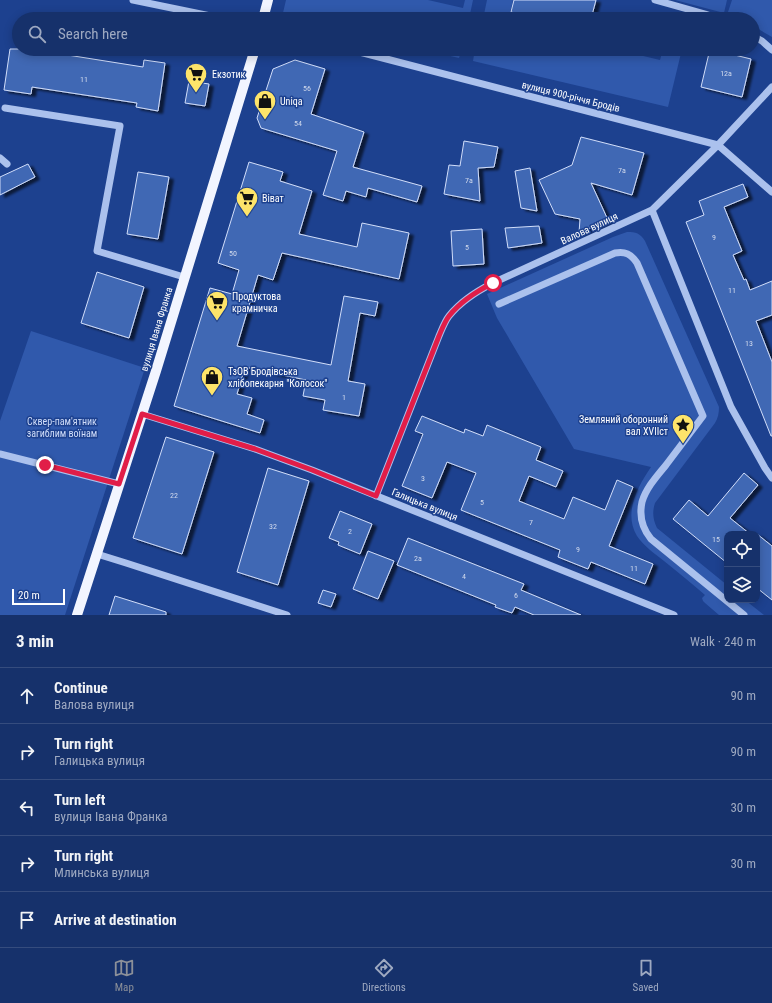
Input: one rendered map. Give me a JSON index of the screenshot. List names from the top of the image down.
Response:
{
  "streets": {
    "main road": ["вулиця Івана Франка"],
    "street": ["вулиця 900-річчя Бродів", "Валова вулиця", "Галицька вулиця"]
  },
  "crossings": [
    ["Валова вулиця", "Галицька вулиця"],
    ["вулиця Івана Франка", "Галицька вулиця"]
  ],
  "parks": ["Сквер-пам'ятник загиблим воїнам"],
  "places": {
    "supermarket": ["Екзотик", "Віват", "Продуктова крамничка"],
    "shop": ["Uniqa", "ТзОВ Бродівська хлібопекарня \"Колосок\""],
    "place": ["Земляний оборонний вал XVIIст"]
  },
  "house_numbers": [
    "12а",
    "11",
    "56",
    "54",
    "7а",
    "7а",
    "9",
    "5",
    "50",
    "11",
    "13",
    "1",
    "3",
    "22",
    "5",
    "7",
    "32",
    "2",
    "15",
    "9",
    "2а",
    "11",
    "4",
    "6"
  ],
  "scale_bar": "20 m",
  "page": {
    "search": "Search here",
    "scale": "20 m",
    "heading": ["3 min", "Walk · 240 m"],
    "list": [
      ["Continue", "Валова вулиця", "90 m"],
      ["Turn right", "Галицька вулиця", "90 m"],
      ["Turn left", "вулиця Івана Франка", "30 m"],
      ["Turn right", "Млинська вулиця", "30 m"],
      "Arrive at destination"
    ],
    "nav": ["Map", "Directions", "Saved"]
  }
}
